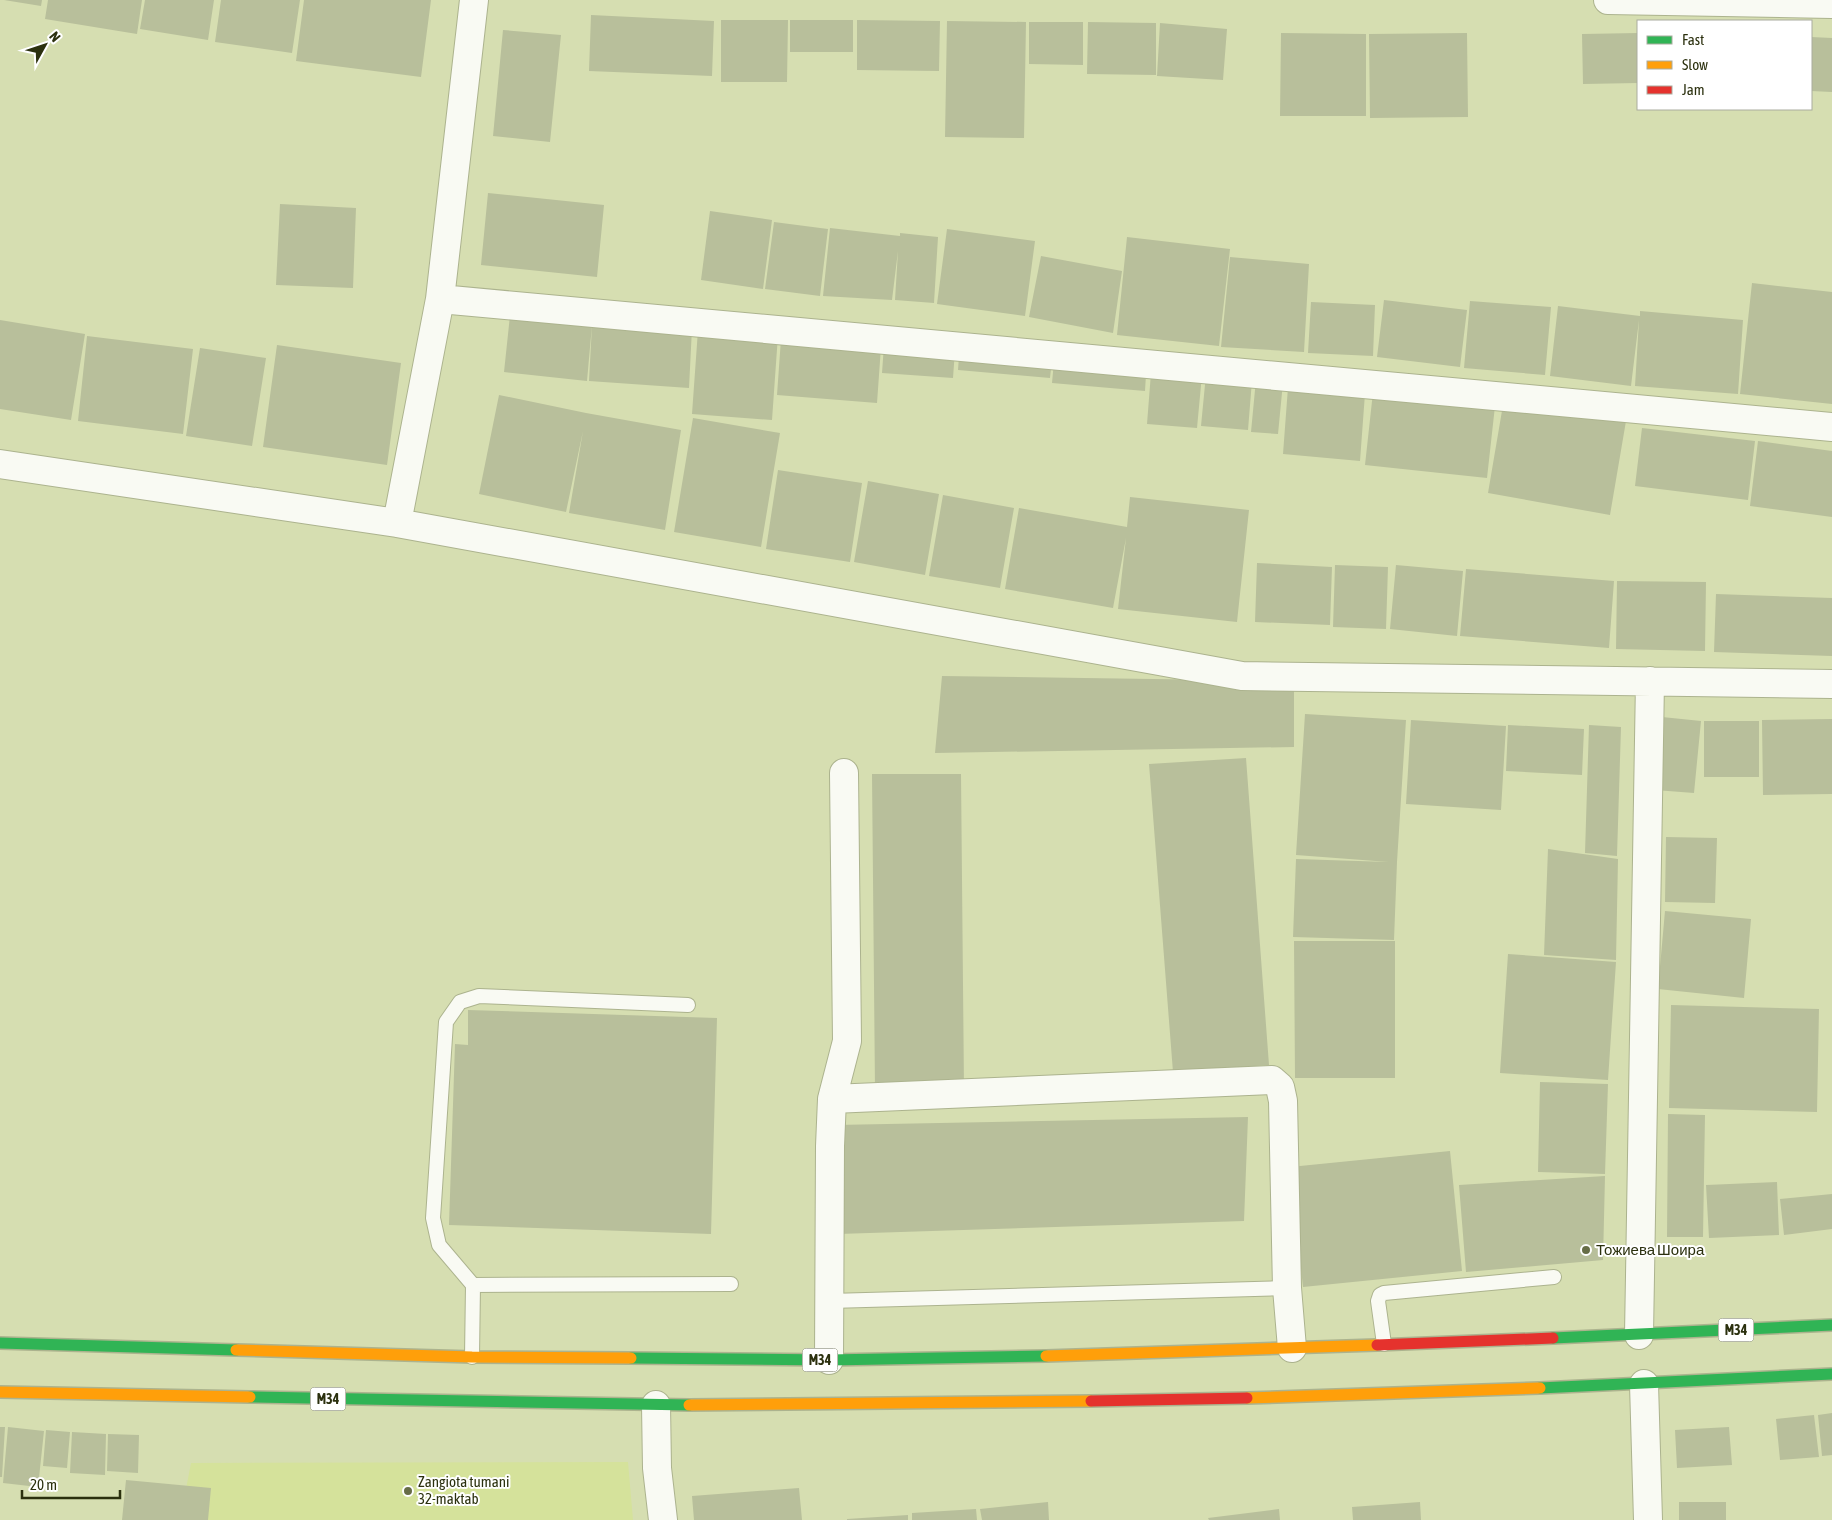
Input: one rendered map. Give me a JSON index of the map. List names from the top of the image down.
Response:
{
  "streets": {
    "main road": ["M34"]
  },
  "places": ["Тожиева Шоира", "Zangiota tumani 32-maktab"],
  "legend": ["Fast", "Slow", "Jam"],
  "scale_bar": "20 m",
  "north": "top right"
}
